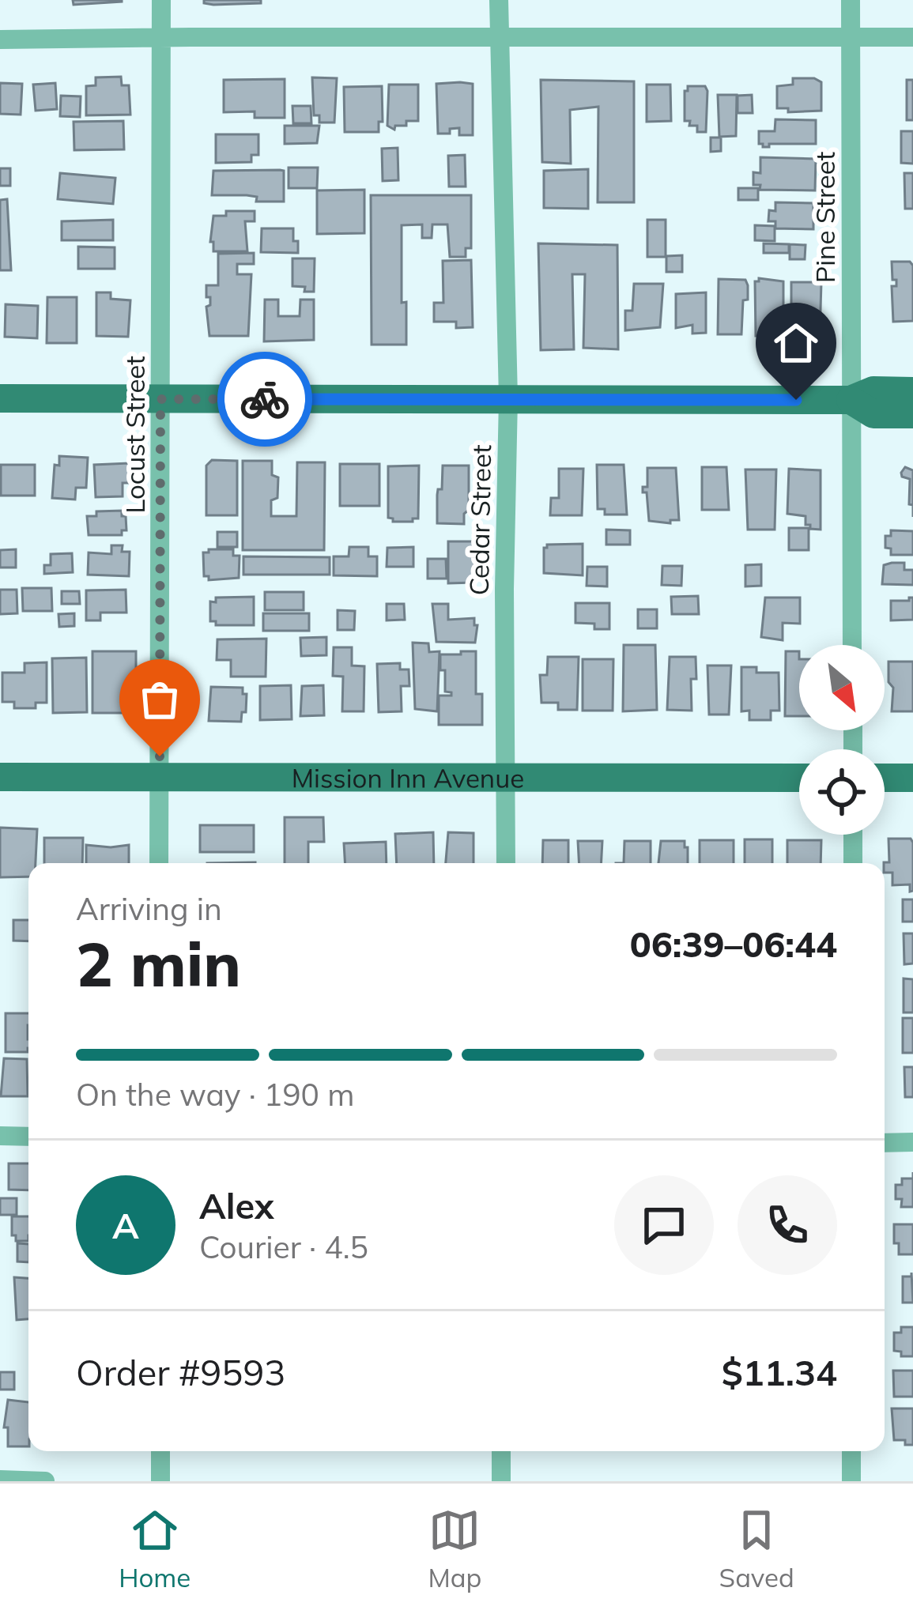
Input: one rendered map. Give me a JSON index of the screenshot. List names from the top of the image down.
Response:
{
  "streets": {
    "main road": ["Mission Inn Avenue"],
    "street": ["Pine Street", "Locust Street", "Cedar Street"]
  },
  "crossings": [
    ["Locust Street", "Mission Inn Avenue"],
    ["Cedar Street", "Mission Inn Avenue"]
  ],
  "north": "bottom right",
  "page": {
    "heading": ["2 min", "Arriving in", "06:39–06:44"],
    "panel": [
      "Alex",
      "Courier · 4.5",
      "Order #9593",
      "$11.34"
    ],
    "bar": "On the way · 190 m",
    "round": "A",
    "tabs": ["Home", "Map", "Saved"]
  }
}
